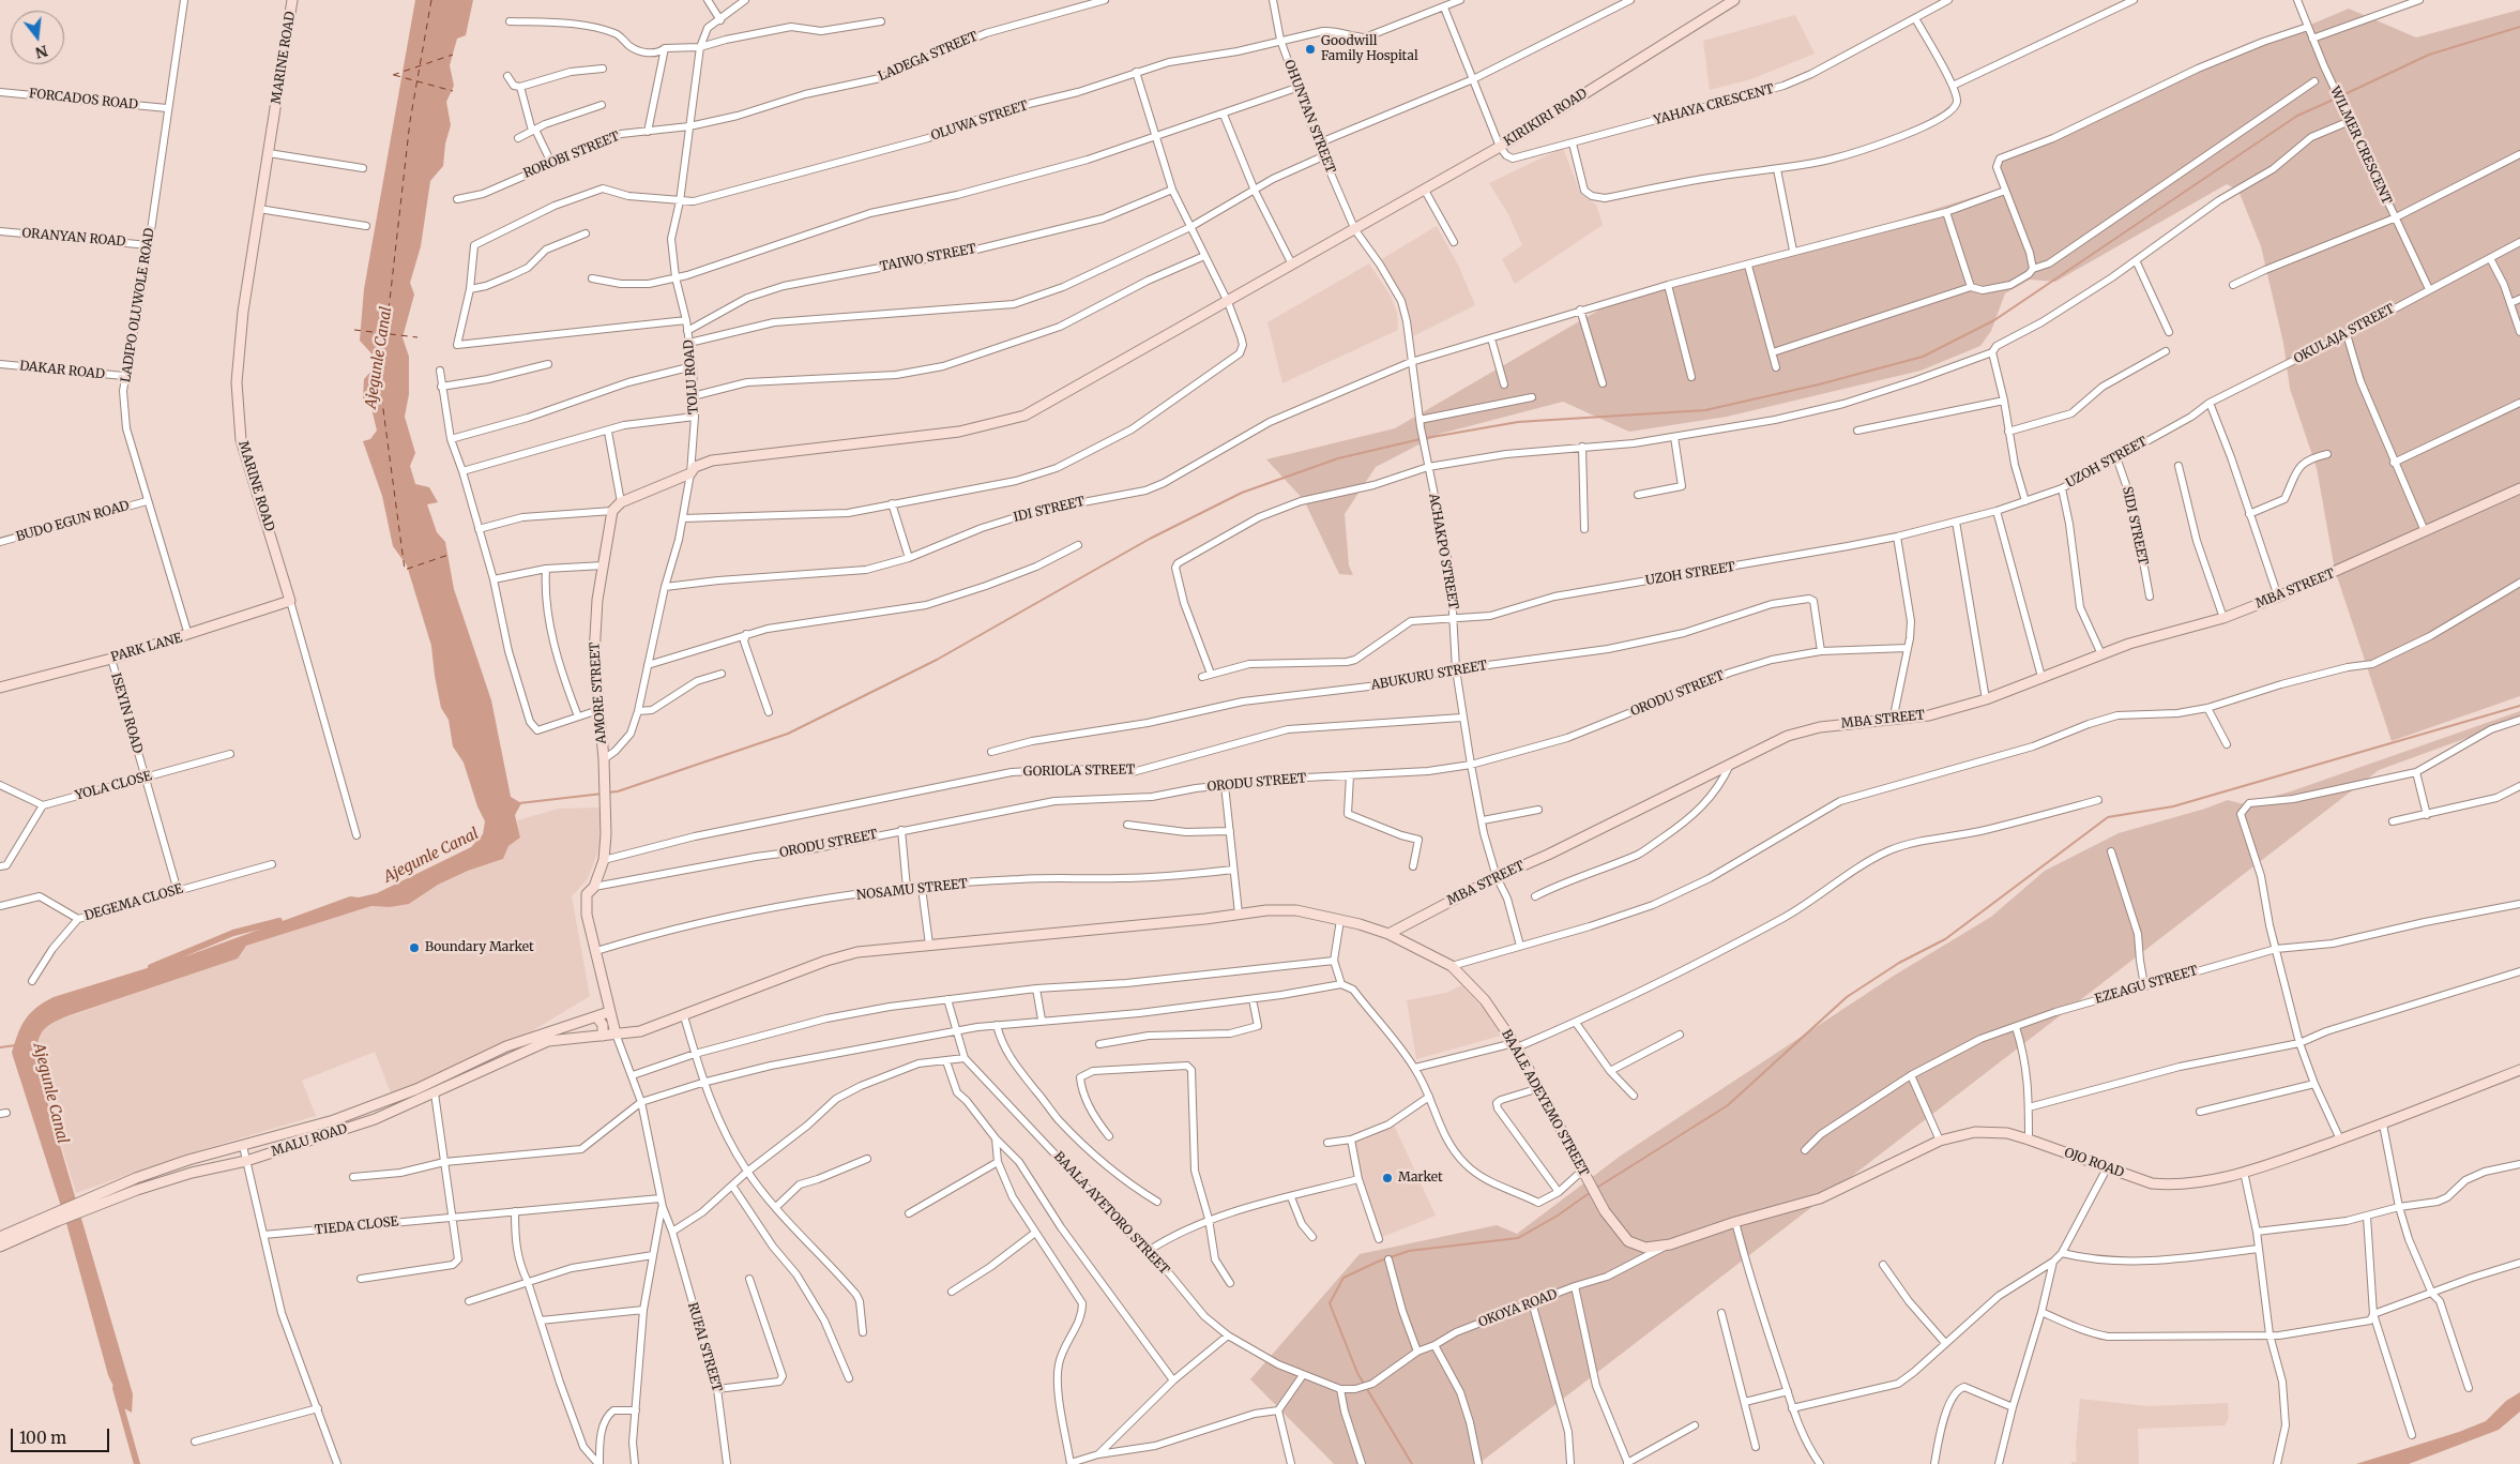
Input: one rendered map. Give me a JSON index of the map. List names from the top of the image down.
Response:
{
  "streets": {
    "street": [
      "LADEGA STREET",
      "MARINE ROAD",
      "FORCADOS ROAD",
      "YAHAYA CRESCENT",
      "OHUNTAN STREET",
      "KIRIKIRI ROAD",
      "OLUWA STREET",
      "WILMER CRESCENT",
      "ROROBI STREET",
      "ORANYAN ROAD",
      "TAIWO STREET",
      "LADIPO OLUWOLE ROAD",
      "OKULAJA STREET",
      "DAKAR ROAD",
      "TOLU ROAD",
      "UZOH STREET",
      "IDI STREET",
      "BUDO EGUN ROAD",
      "SIDI STREET",
      "ACHAKPO STREET",
      "MBA STREET",
      "PARK LANE",
      "ABUKURU STREET",
      "AMORE STREET",
      "ORODU STREET",
      "ISEYIN ROAD",
      "GORIOLA STREET",
      "YOLA CLOSE",
      "NOSAMU STREET",
      "DEGEMA CLOSE",
      "EZEAGU STREET",
      "BAALE ADEYEMO STREET",
      "MALU ROAD",
      "OJO ROAD",
      "BAALA AYETORO STREET",
      "TIEDA CLOSE",
      "OKOYA ROAD",
      "RUFAI STREET"
    ]
  },
  "crossings": [
    ["LADEGA STREET", "ROROBI STREET"],
    ["LADEGA STREET", "TOLU ROAD"],
    ["MARINE ROAD", "PARK LANE"],
    ["FORCADOS ROAD", "LADIPO OLUWOLE ROAD"],
    ["YAHAYA CRESCENT", "KIRIKIRI ROAD"],
    ["OHUNTAN STREET", "KIRIKIRI ROAD"],
    ["OHUNTAN STREET", "OLUWA STREET"],
    ["OHUNTAN STREET", "ACHAKPO STREET"],
    ["KIRIKIRI ROAD", "TOLU ROAD"],
    ["KIRIKIRI ROAD", "ACHAKPO STREET"],
    ["OLUWA STREET", "TOLU ROAD"],
    ["WILMER CRESCENT", "OKULAJA STREET"],
    ["ROROBI STREET", "TOLU ROAD"],
    ["ORANYAN ROAD", "LADIPO OLUWOLE ROAD"],
    ["TAIWO STREET", "TOLU ROAD"],
    ["LADIPO OLUWOLE ROAD", "DAKAR ROAD"],
    ["LADIPO OLUWOLE ROAD", "BUDO EGUN ROAD"],
    ["LADIPO OLUWOLE ROAD", "PARK LANE"],
    ["OKULAJA STREET", "UZOH STREET"],
    ["TOLU ROAD", "IDI STREET"],
    ["TOLU ROAD", "AMORE STREET"],
    ["UZOH STREET", "SIDI STREET"],
    ["UZOH STREET", "ACHAKPO STREET"],
    ["IDI STREET", "ACHAKPO STREET"],
    ["ACHAKPO STREET", "MBA STREET"],
    ["ACHAKPO STREET", "ABUKURU STREET"],
    ["ACHAKPO STREET", "ORODU STREET"],
    ["ACHAKPO STREET", "GORIOLA STREET"],
    ["MBA STREET", "BAALE ADEYEMO STREET"],
    ["PARK LANE", "ISEYIN ROAD"],
    ["ABUKURU STREET", "ORODU STREET"],
    ["AMORE STREET", "ORODU STREET"],
    ["AMORE STREET", "GORIOLA STREET"],
    ["AMORE STREET", "NOSAMU STREET"],
    ["AMORE STREET", "MALU ROAD"],
    ["AMORE STREET", "RUFAI STREET"],
    ["ISEYIN ROAD", "YOLA CLOSE"],
    ["ISEYIN ROAD", "DEGEMA CLOSE"],
    ["BAALE ADEYEMO STREET", "MALU ROAD"],
    ["BAALE ADEYEMO STREET", "OJO ROAD"],
    ["BAALE ADEYEMO STREET", "OKOYA ROAD"],
    ["MALU ROAD", "RUFAI STREET"],
    ["OJO ROAD", "OKOYA ROAD"],
    ["BAALA AYETORO STREET", "OKOYA ROAD"],
    ["TIEDA CLOSE", "RUFAI STREET"]
  ],
  "water": ["Ajegunle Canal"],
  "places": ["Goodwill Family Hospital", "Boundary Market", "Market"],
  "scale_bar": "100 m",
  "north": "bottom"
}
